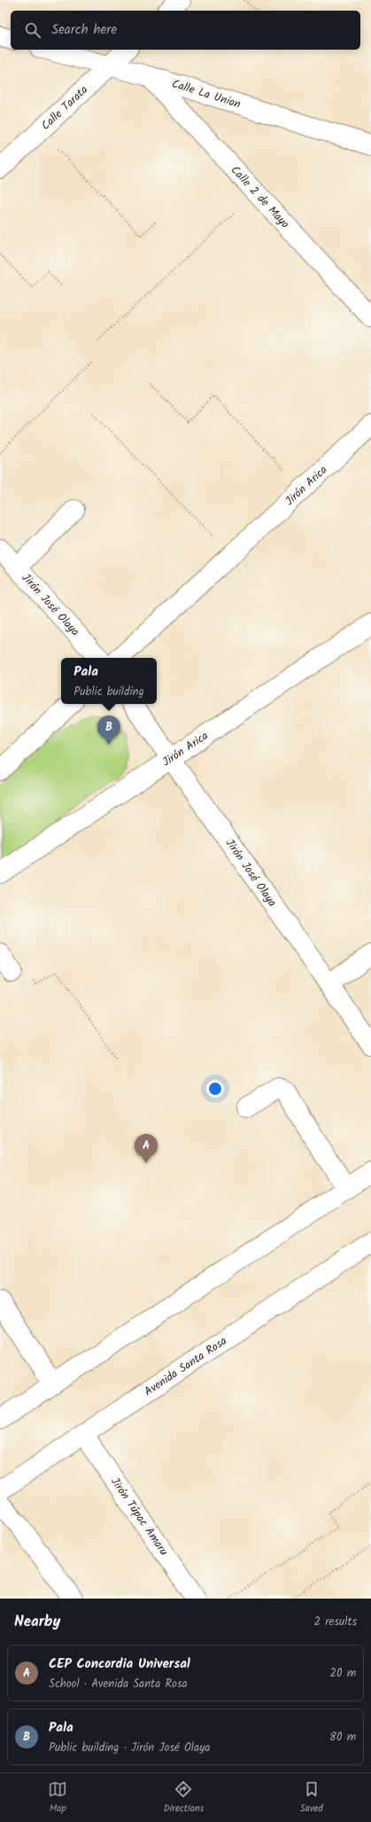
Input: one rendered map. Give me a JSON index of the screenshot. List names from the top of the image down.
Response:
{
  "streets": {
    "street": [
      "Calle La Union",
      "Calle Tarata",
      "Calle 2 de Mayo",
      "Jirón Arica",
      "Jirón José Olaya",
      "Avenida Santa Rosa",
      "Jirón Túpac Amaru"
    ]
  },
  "crossings": [
    ["Calle La Union", "Calle Tarata"],
    ["Calle La Union", "Calle 2 de Mayo"],
    ["Jirón Arica", "Jirón José Olaya"],
    ["Avenida Santa Rosa", "Jirón Túpac Amaru"]
  ],
  "page": {
    "search": "Search here",
    "popup": ["Pala", "Public building"],
    "pins": ["B", "A"],
    "heading": ["Nearby", "2 results"],
    "list": [
      {
        "mark": "A",
        "name": "CEP Concordia Universal",
        "note": "School · Avenida Santa Rosa",
        "value": "20 m"
      },
      {
        "mark": "B",
        "name": "Pala",
        "note": "Public building · Jirón José Olaya",
        "value": "80 m"
      }
    ],
    "nav": ["Map", "Directions", "Saved"]
  }
}
